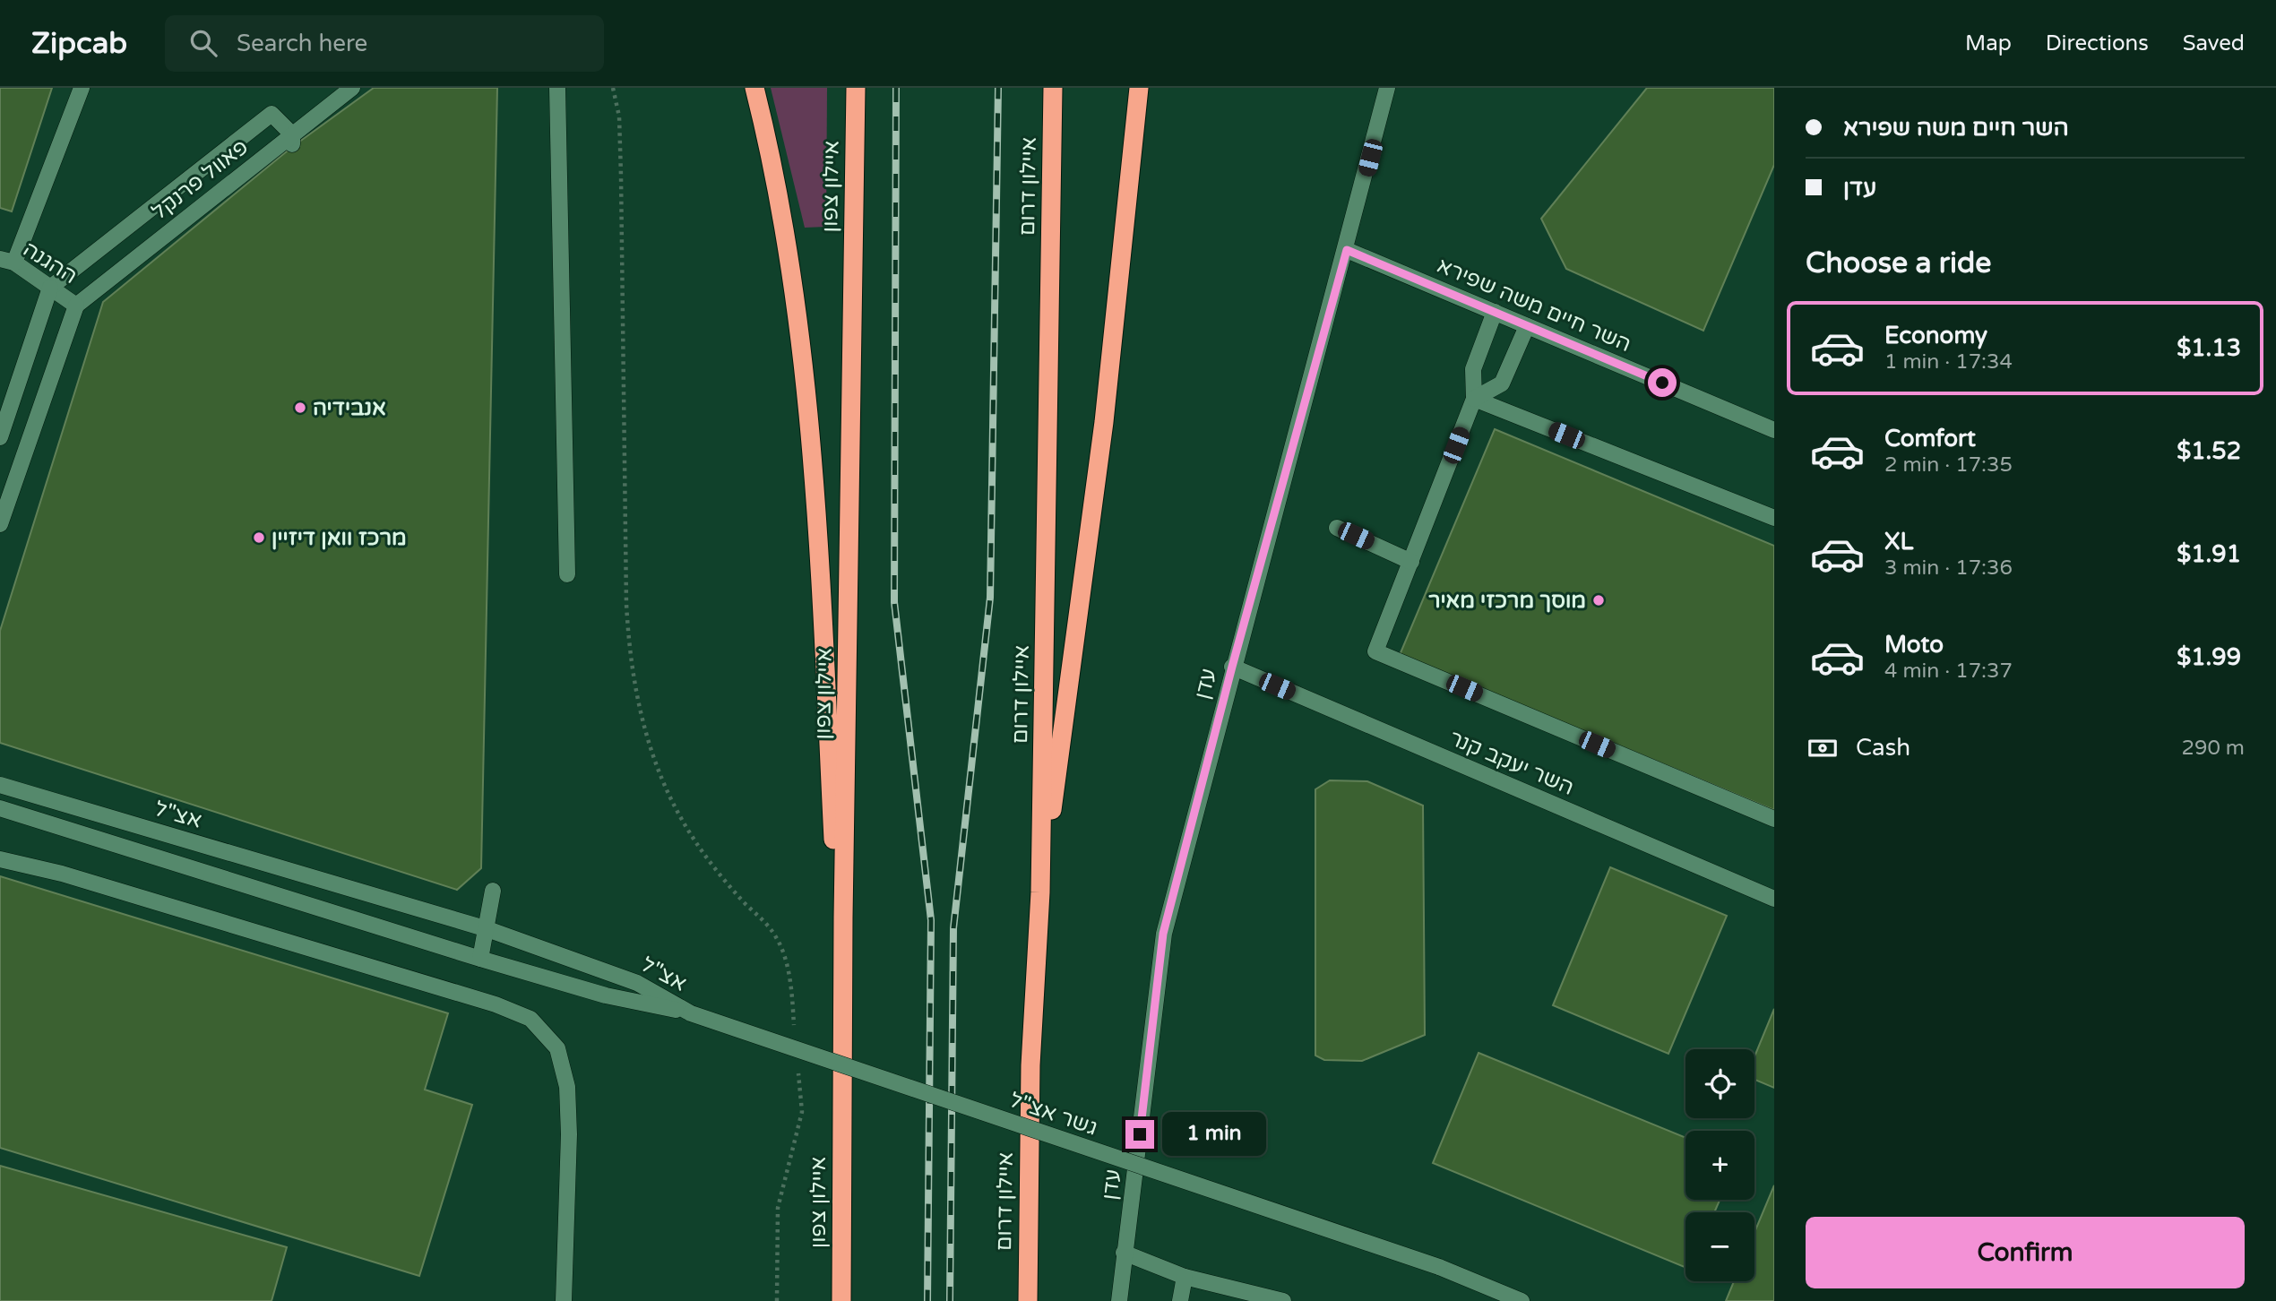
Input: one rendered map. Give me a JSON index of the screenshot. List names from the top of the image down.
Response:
{
  "streets": {
    "highway": ["איילון צפון", "איילון דרום"],
    "street": [
      "פאוול פרנקל",
      "ההגנה",
      "השר חיים משה שפירא",
      "עדן",
      "השר יעקב קנר",
      "אצ\"ל",
      "גשר אצ\"ל"
    ]
  },
  "crossings": [
    ["פאוול פרנקל", "ההגנה"],
    ["השר חיים משה שפירא", "עדן"],
    ["עדן", "השר יעקב קנר"],
    ["אצ\"ל", "גשר אצ\"ל"]
  ],
  "places": ["אנבידיה", "מרכז וואן דיזיין", "מוסך מרכזי מאיר"],
  "page": {
    "header": "Zipcab",
    "search": "Search here",
    "nav": ["Map", "Directions", "Saved"],
    "banner": ["השר חיים משה שפירא", "עדן"],
    "heading": "Choose a ride",
    "list": [
      {
        "name": "Economy",
        "note": "1 min · 17:34",
        "value": "$1.13"
      },
      {
        "name": "Comfort",
        "note": "2 min · 17:35",
        "value": "$1.52"
      },
      {
        "name": "XL",
        "note": "3 min · 17:36",
        "value": "$1.91"
      },
      {
        "name": "Moto",
        "note": "4 min · 17:37",
        "value": "$1.99"
      }
    ],
    "pay": ["Cash", "290 m"],
    "map_buttons": ["+", "−"],
    "bubble": "1 min",
    "buttons": "Confirm"
  }
}
